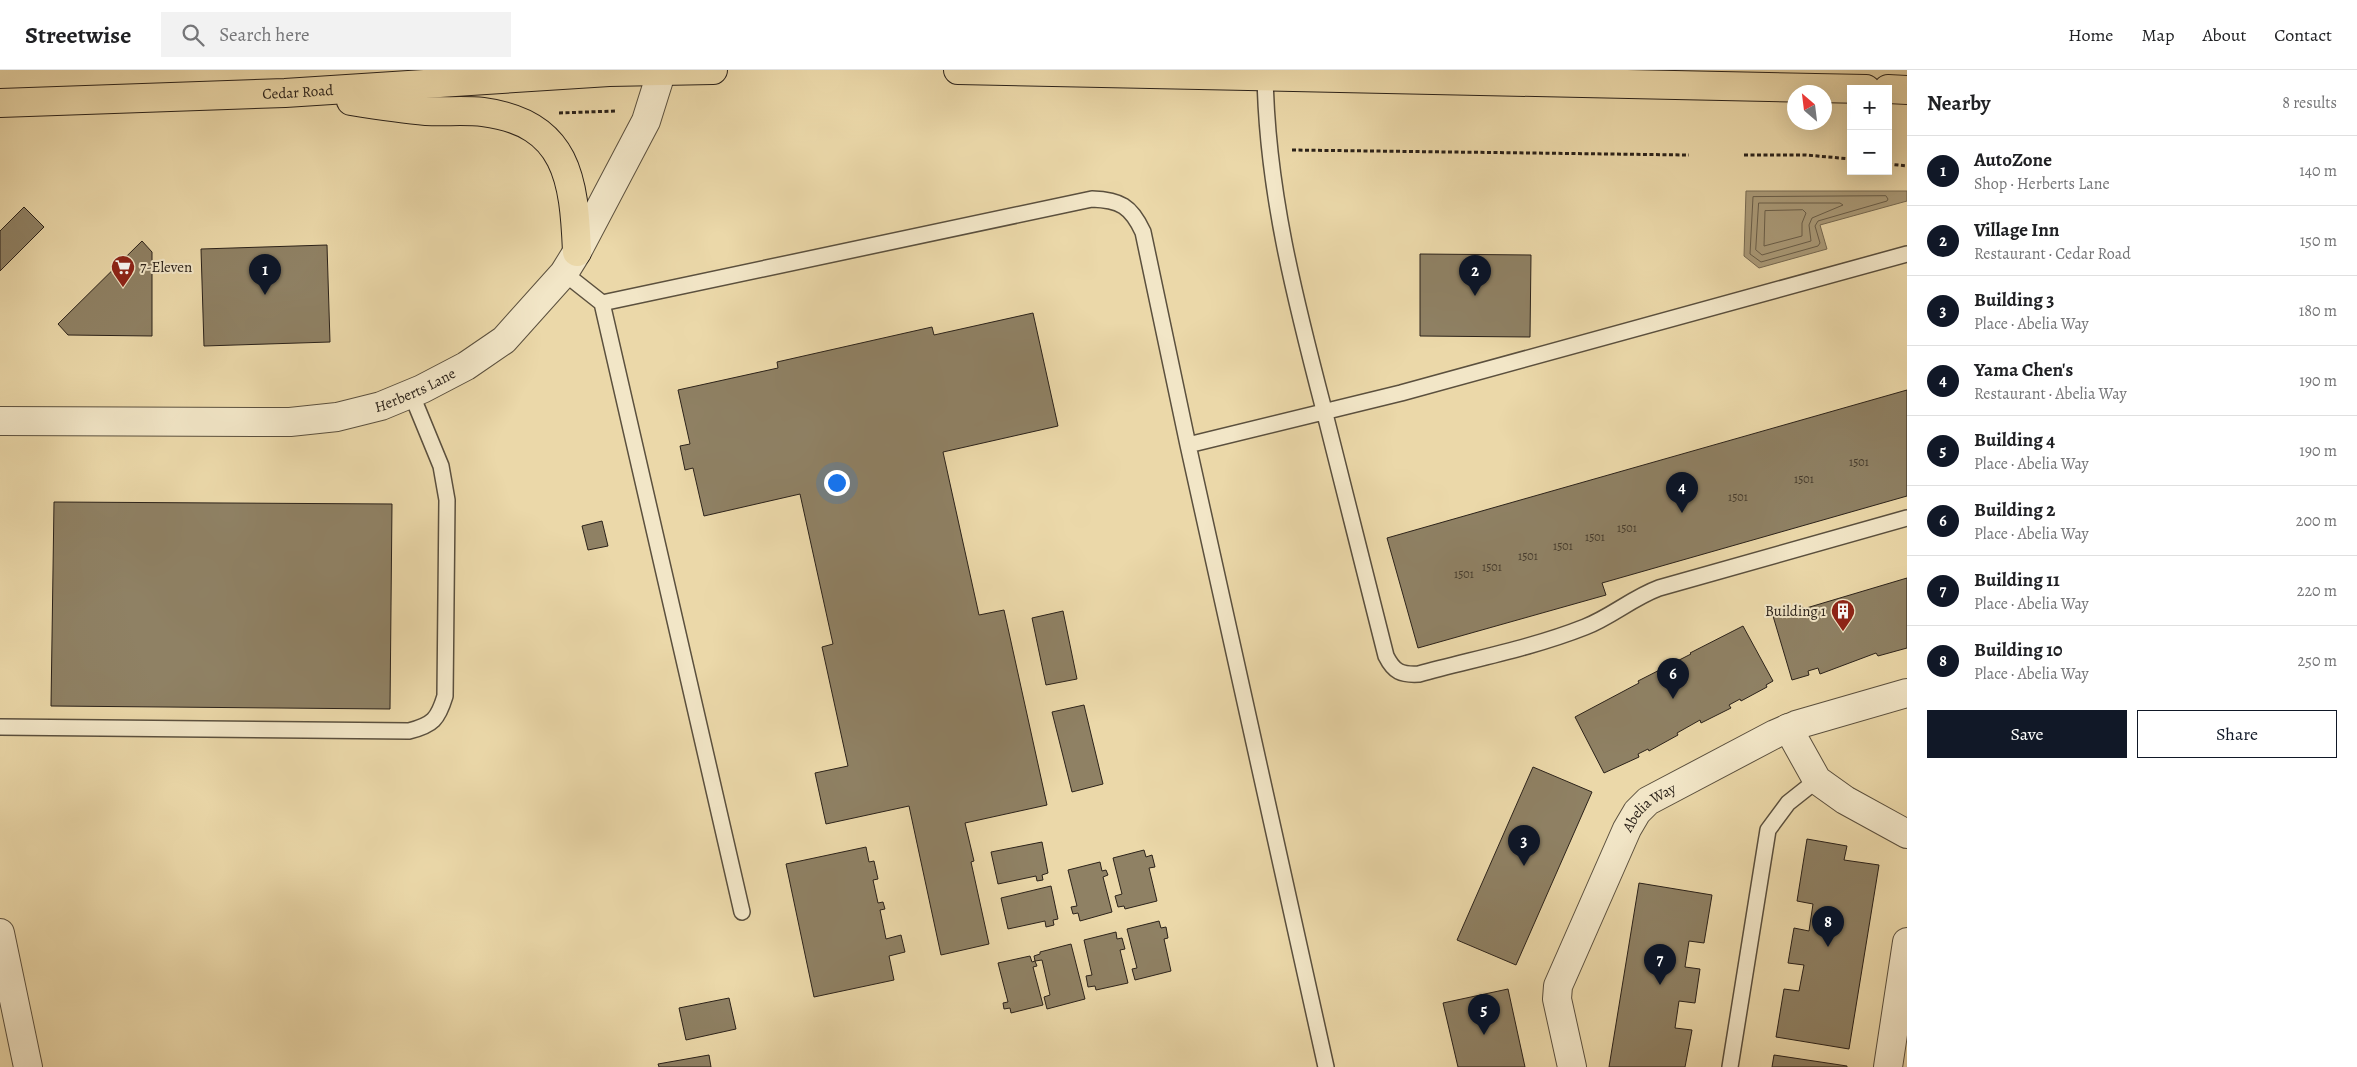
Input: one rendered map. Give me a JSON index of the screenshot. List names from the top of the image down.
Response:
{
  "streets": {
    "main road": ["Cedar Road"],
    "street": ["Herberts Lane", "Abelia Way"]
  },
  "crossings": [
    ["Cedar Road", "Herberts Lane"]
  ],
  "places": {
    "supermarket": ["7-Eleven"],
    "building": ["Building 1"]
  },
  "house_numbers": [
    "1501",
    "1501",
    "1501",
    "1501",
    "1501",
    "1501",
    "1501",
    "1501",
    "1501"
  ],
  "north": "top left",
  "page": {
    "header": "Streetwise",
    "search": "Search here",
    "nav": [
      "Home",
      "Map",
      "About",
      "Contact"
    ],
    "heading": ["Nearby", "8 results"],
    "map_buttons": ["+", "−"],
    "list": [
      {
        "mark": "1",
        "name": "AutoZone",
        "note": "Shop · Herberts Lane",
        "value": "140 m"
      },
      {
        "mark": "2",
        "name": "Village Inn",
        "note": "Restaurant · Cedar Road",
        "value": "150 m"
      },
      {
        "mark": "3",
        "name": "Building 3",
        "note": "Place · Abelia Way",
        "value": "180 m"
      },
      {
        "mark": "4",
        "name": "Yama Chen's",
        "note": "Restaurant · Abelia Way",
        "value": "190 m"
      },
      {
        "mark": "5",
        "name": "Building 4",
        "note": "Place · Abelia Way",
        "value": "190 m"
      },
      {
        "mark": "6",
        "name": "Building 2",
        "note": "Place · Abelia Way",
        "value": "200 m"
      },
      {
        "mark": "7",
        "name": "Building 11",
        "note": "Place · Abelia Way",
        "value": "220 m"
      },
      {
        "mark": "8",
        "name": "Building 10",
        "note": "Place · Abelia Way",
        "value": "250 m"
      }
    ],
    "pins": [
      "1",
      "2",
      "4",
      "6",
      "3",
      "8",
      "7",
      "5"
    ],
    "buttons": ["Save", "Share"]
  }
}
